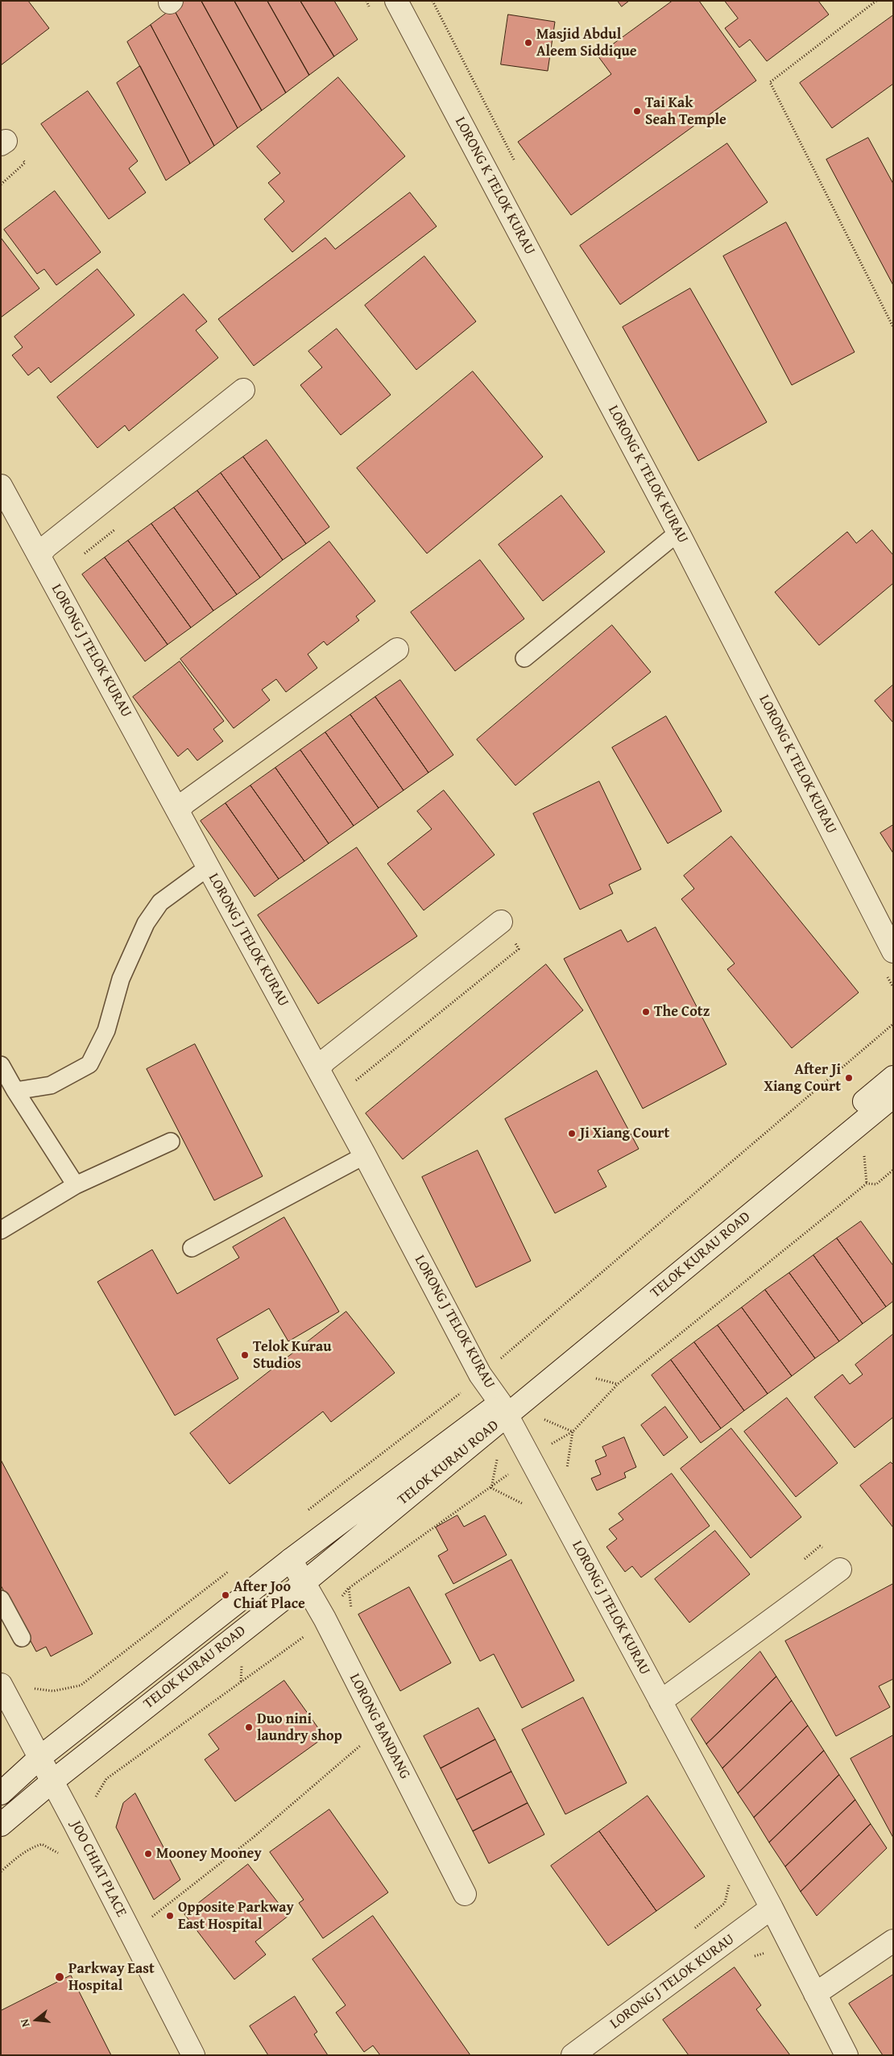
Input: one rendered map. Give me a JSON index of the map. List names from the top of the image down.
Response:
{
  "streets": {
    "street": [
      "LORONG K TELOK KURAU",
      "LORONG J TELOK KURAU",
      "TELOK KURAU ROAD",
      "LORONG BANDANG",
      "JOO CHIAT PLACE"
    ]
  },
  "crossings": [
    ["LORONG J TELOK KURAU", "TELOK KURAU ROAD"],
    ["TELOK KURAU ROAD", "LORONG BANDANG"],
    ["TELOK KURAU ROAD", "JOO CHIAT PLACE"]
  ],
  "places": [
    "Masjid Abdul Aleem Siddique",
    "Tai Kak Seah Temple",
    "The Cotz",
    "After Ji Xiang Court",
    "Ji Xiang Court",
    "Telok Kurau Studios",
    "After Joo Chiat Place",
    "Duo nini laundry shop",
    "Mooney Mooney",
    "Opposite Parkway East Hospital",
    "Parkway East Hospital"
  ],
  "north": "left"
}
